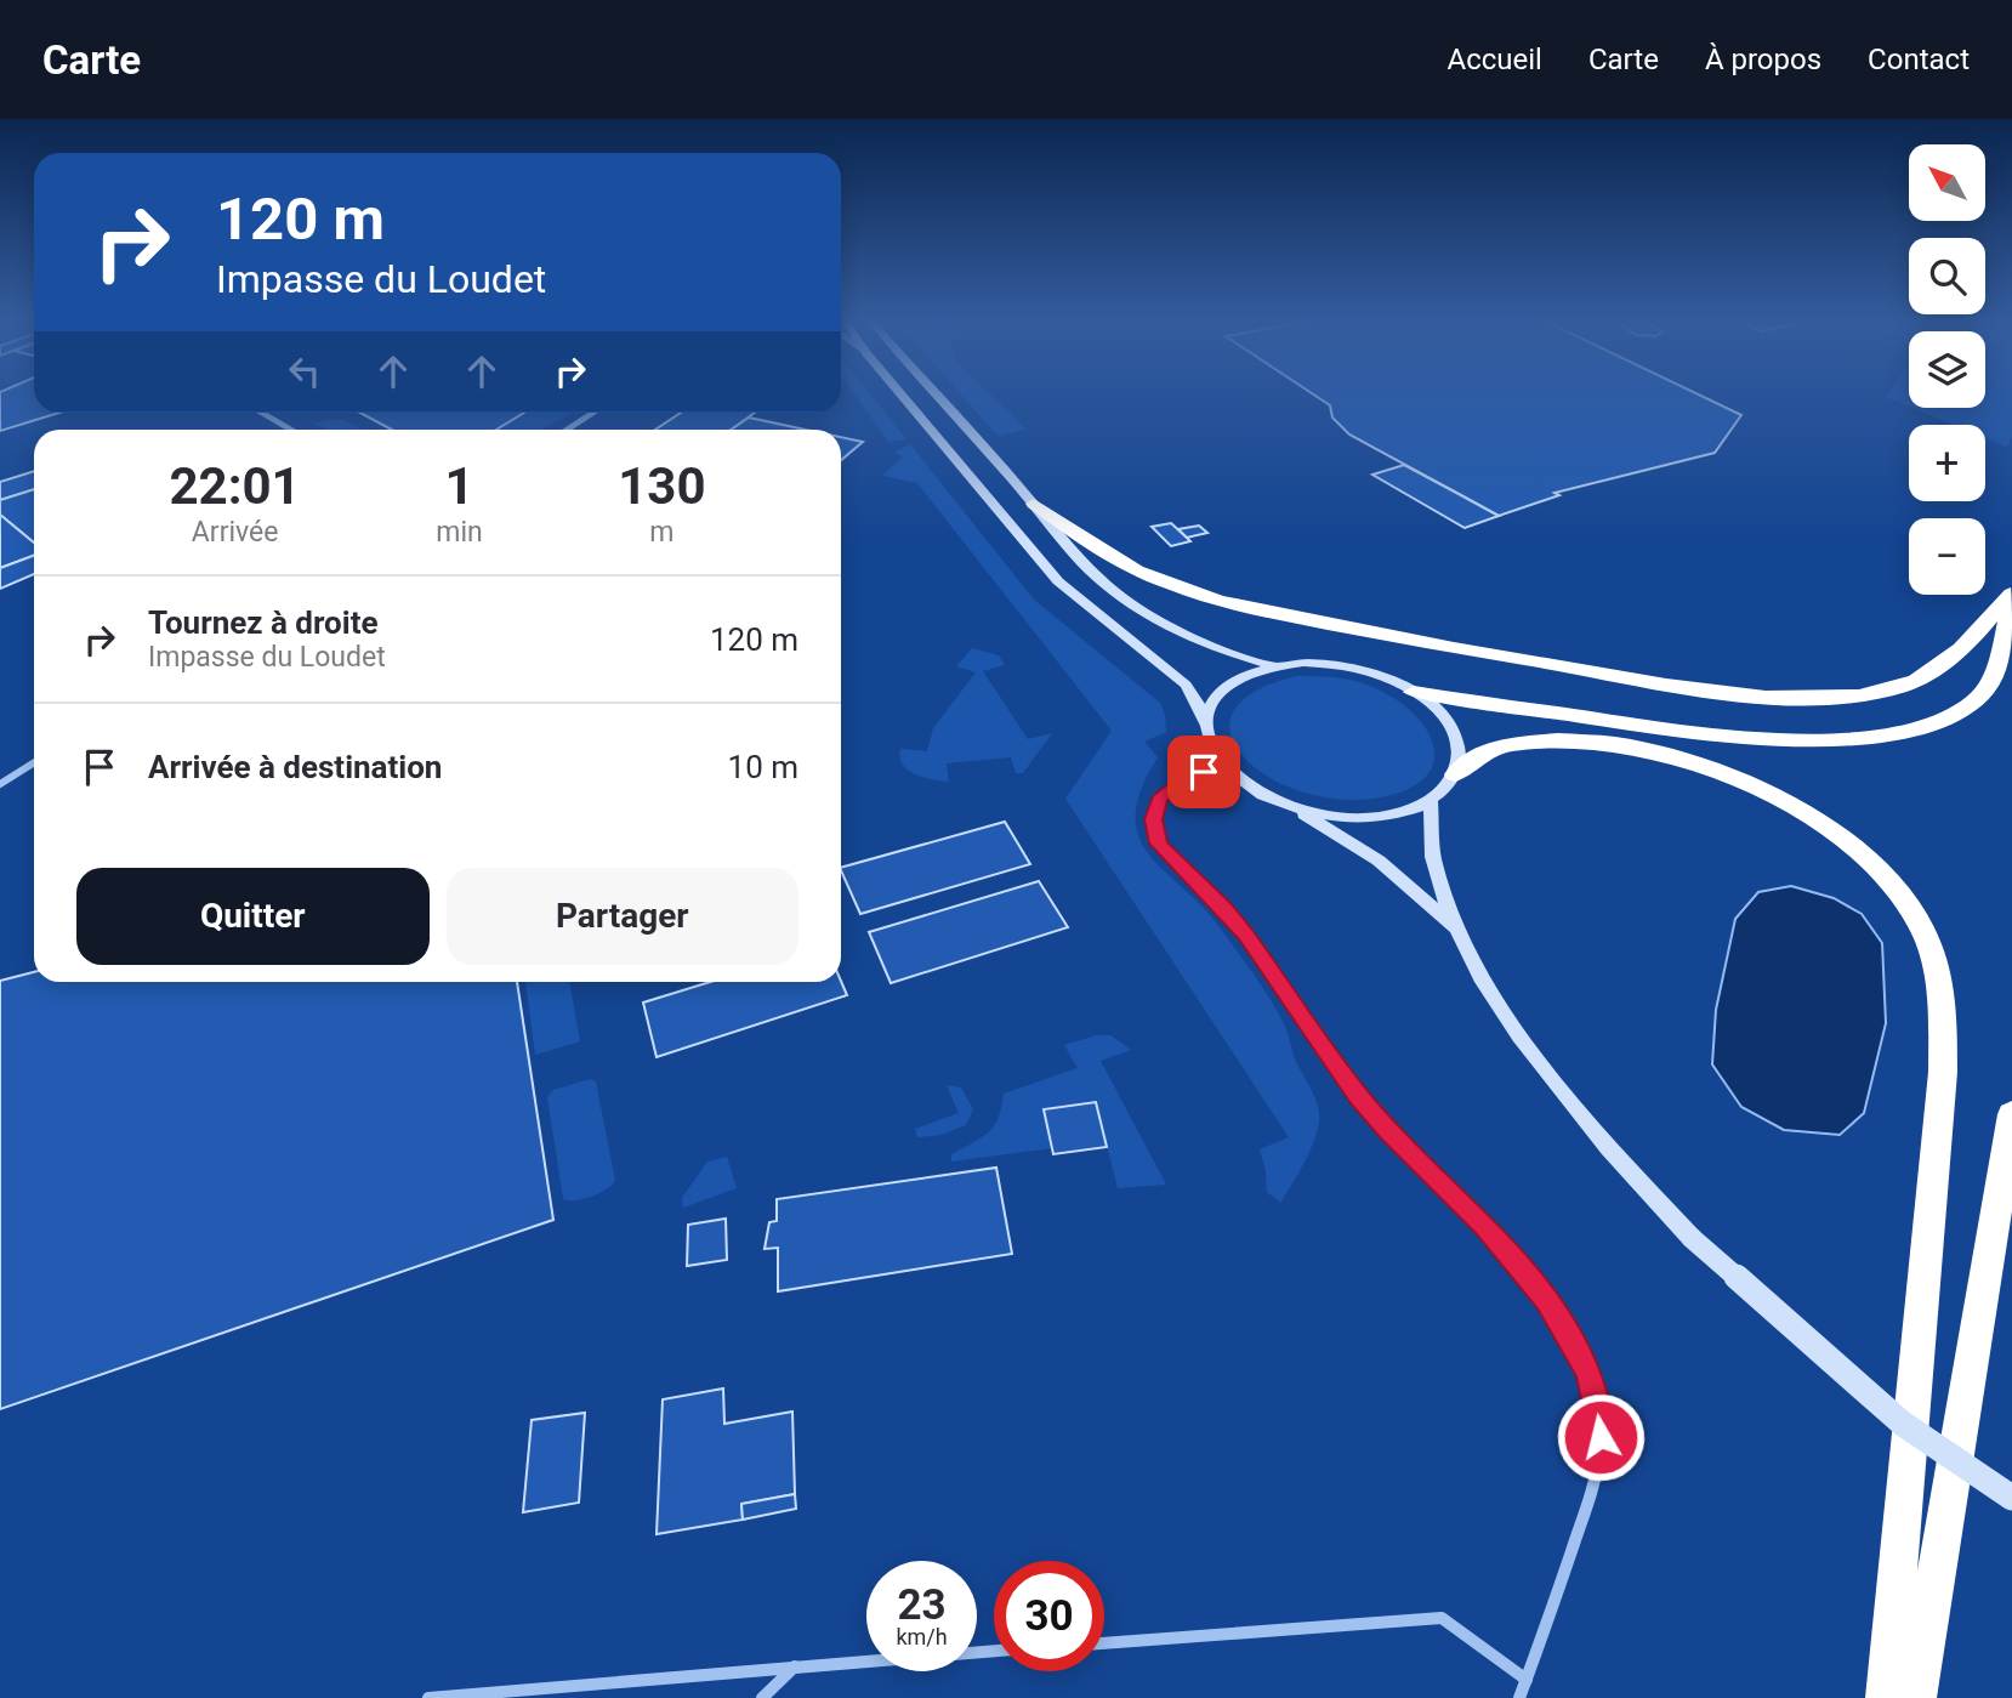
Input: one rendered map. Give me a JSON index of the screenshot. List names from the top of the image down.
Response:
{
  "north": "top left",
  "page": {
    "header": "Carte",
    "nav": [
      "Accueil",
      "Carte",
      "À propos",
      "Contact"
    ],
    "map_buttons": ["+", "−"],
    "turn": ["120 m", "Impasse du Loudet"],
    "eta": [
      "22:01",
      "Arrivée",
      "1",
      "min",
      "130",
      "m"
    ],
    "list": [
      {
        "name": "Tournez à droite",
        "note": "Impasse du Loudet",
        "value": "120 m"
      },
      {
        "name": "Arrivée à destination",
        "value": "10 m"
      }
    ],
    "buttons": ["Quitter", "Partager"],
    "speed": "23 km/h",
    "limit": "30"
  }
}
